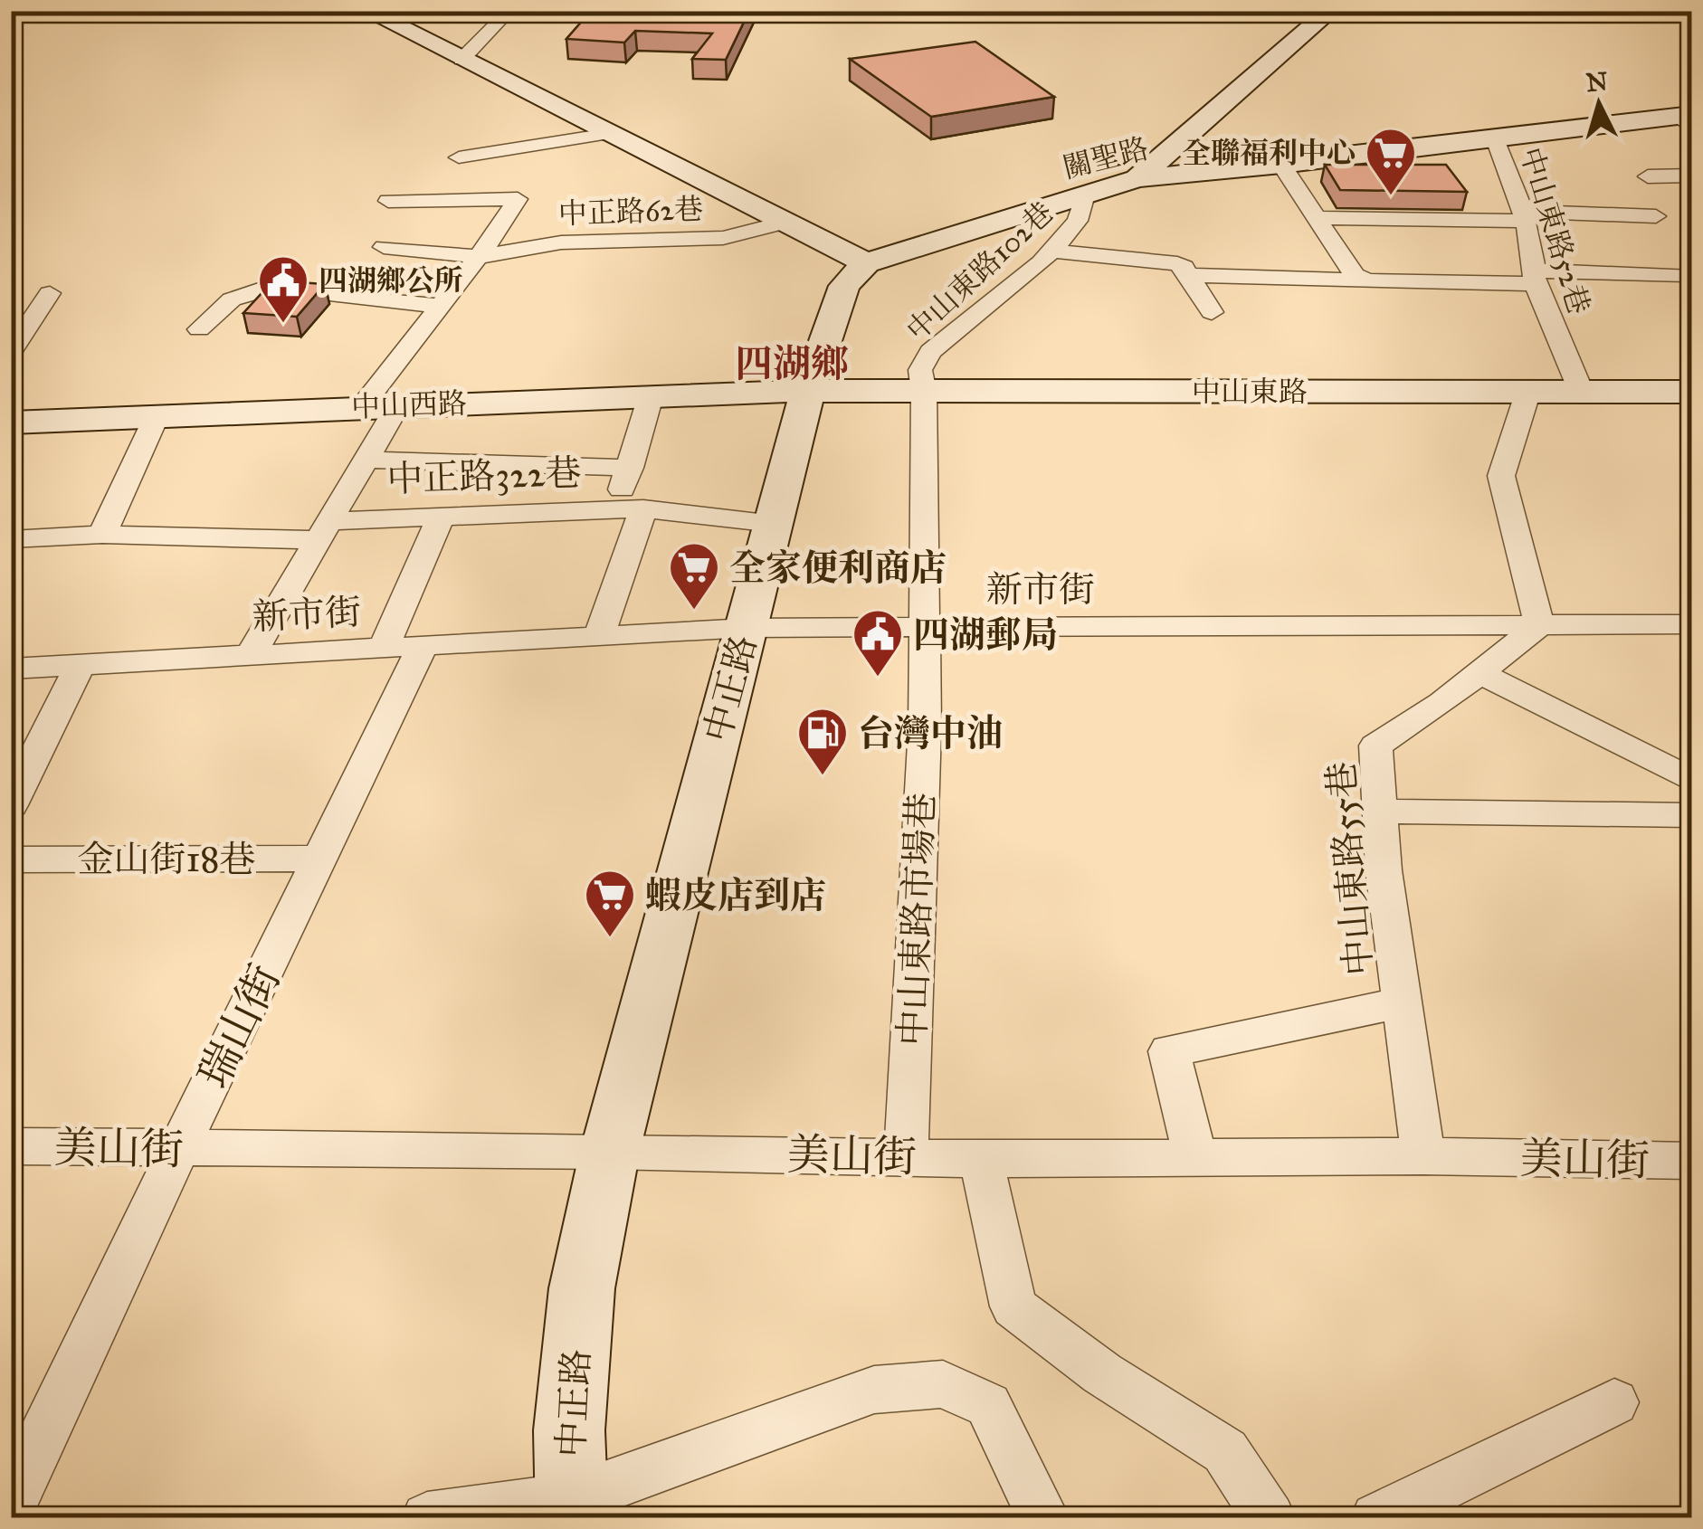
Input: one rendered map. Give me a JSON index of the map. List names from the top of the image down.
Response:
{
  "streets": {
    "main road": [
      "關聖路",
      "中山東路",
      "中山西路",
      "中正路"
    ],
    "street": [
      "中正路62巷",
      "中山東路52巷",
      "中山東路102巷",
      "中正路322巷",
      "新市街",
      "金山街18巷",
      "中山東路55巷",
      "中山東路市場巷",
      "瑞山街",
      "美山街"
    ]
  },
  "crossings": [
    ["關聖路", "中山東路52巷"],
    ["關聖路", "中山東路102巷"],
    ["關聖路", "中正路"],
    ["中山東路52巷", "中山東路"],
    ["中山東路102巷", "中山東路"],
    ["中山東路102巷", "新市街"],
    ["中山東路102巷", "中山東路市場巷"],
    ["中山東路", "中山西路"],
    ["中山東路", "中正路"],
    ["中山西路", "中正路"],
    ["中正路322巷", "中正路"],
    ["中正路322巷", "瑞山街"],
    ["新市街", "中正路"],
    ["新市街", "中山東路55巷"],
    ["新市街", "中山東路市場巷"],
    ["新市街", "瑞山街"],
    ["中正路", "美山街"],
    ["金山街18巷", "瑞山街"],
    ["中山東路55巷", "美山街"],
    ["中山東路市場巷", "美山街"],
    ["瑞山街", "美山街"]
  ],
  "districts": ["四湖鄉"],
  "places": {
    "supermarket": ["全聯福利中心", "全家便利商店", "蝦皮店到店"],
    "public building": ["四湖鄉公所", "四湖郵局"],
    "fuel station": ["台灣中油"]
  },
  "north": "top"
}
